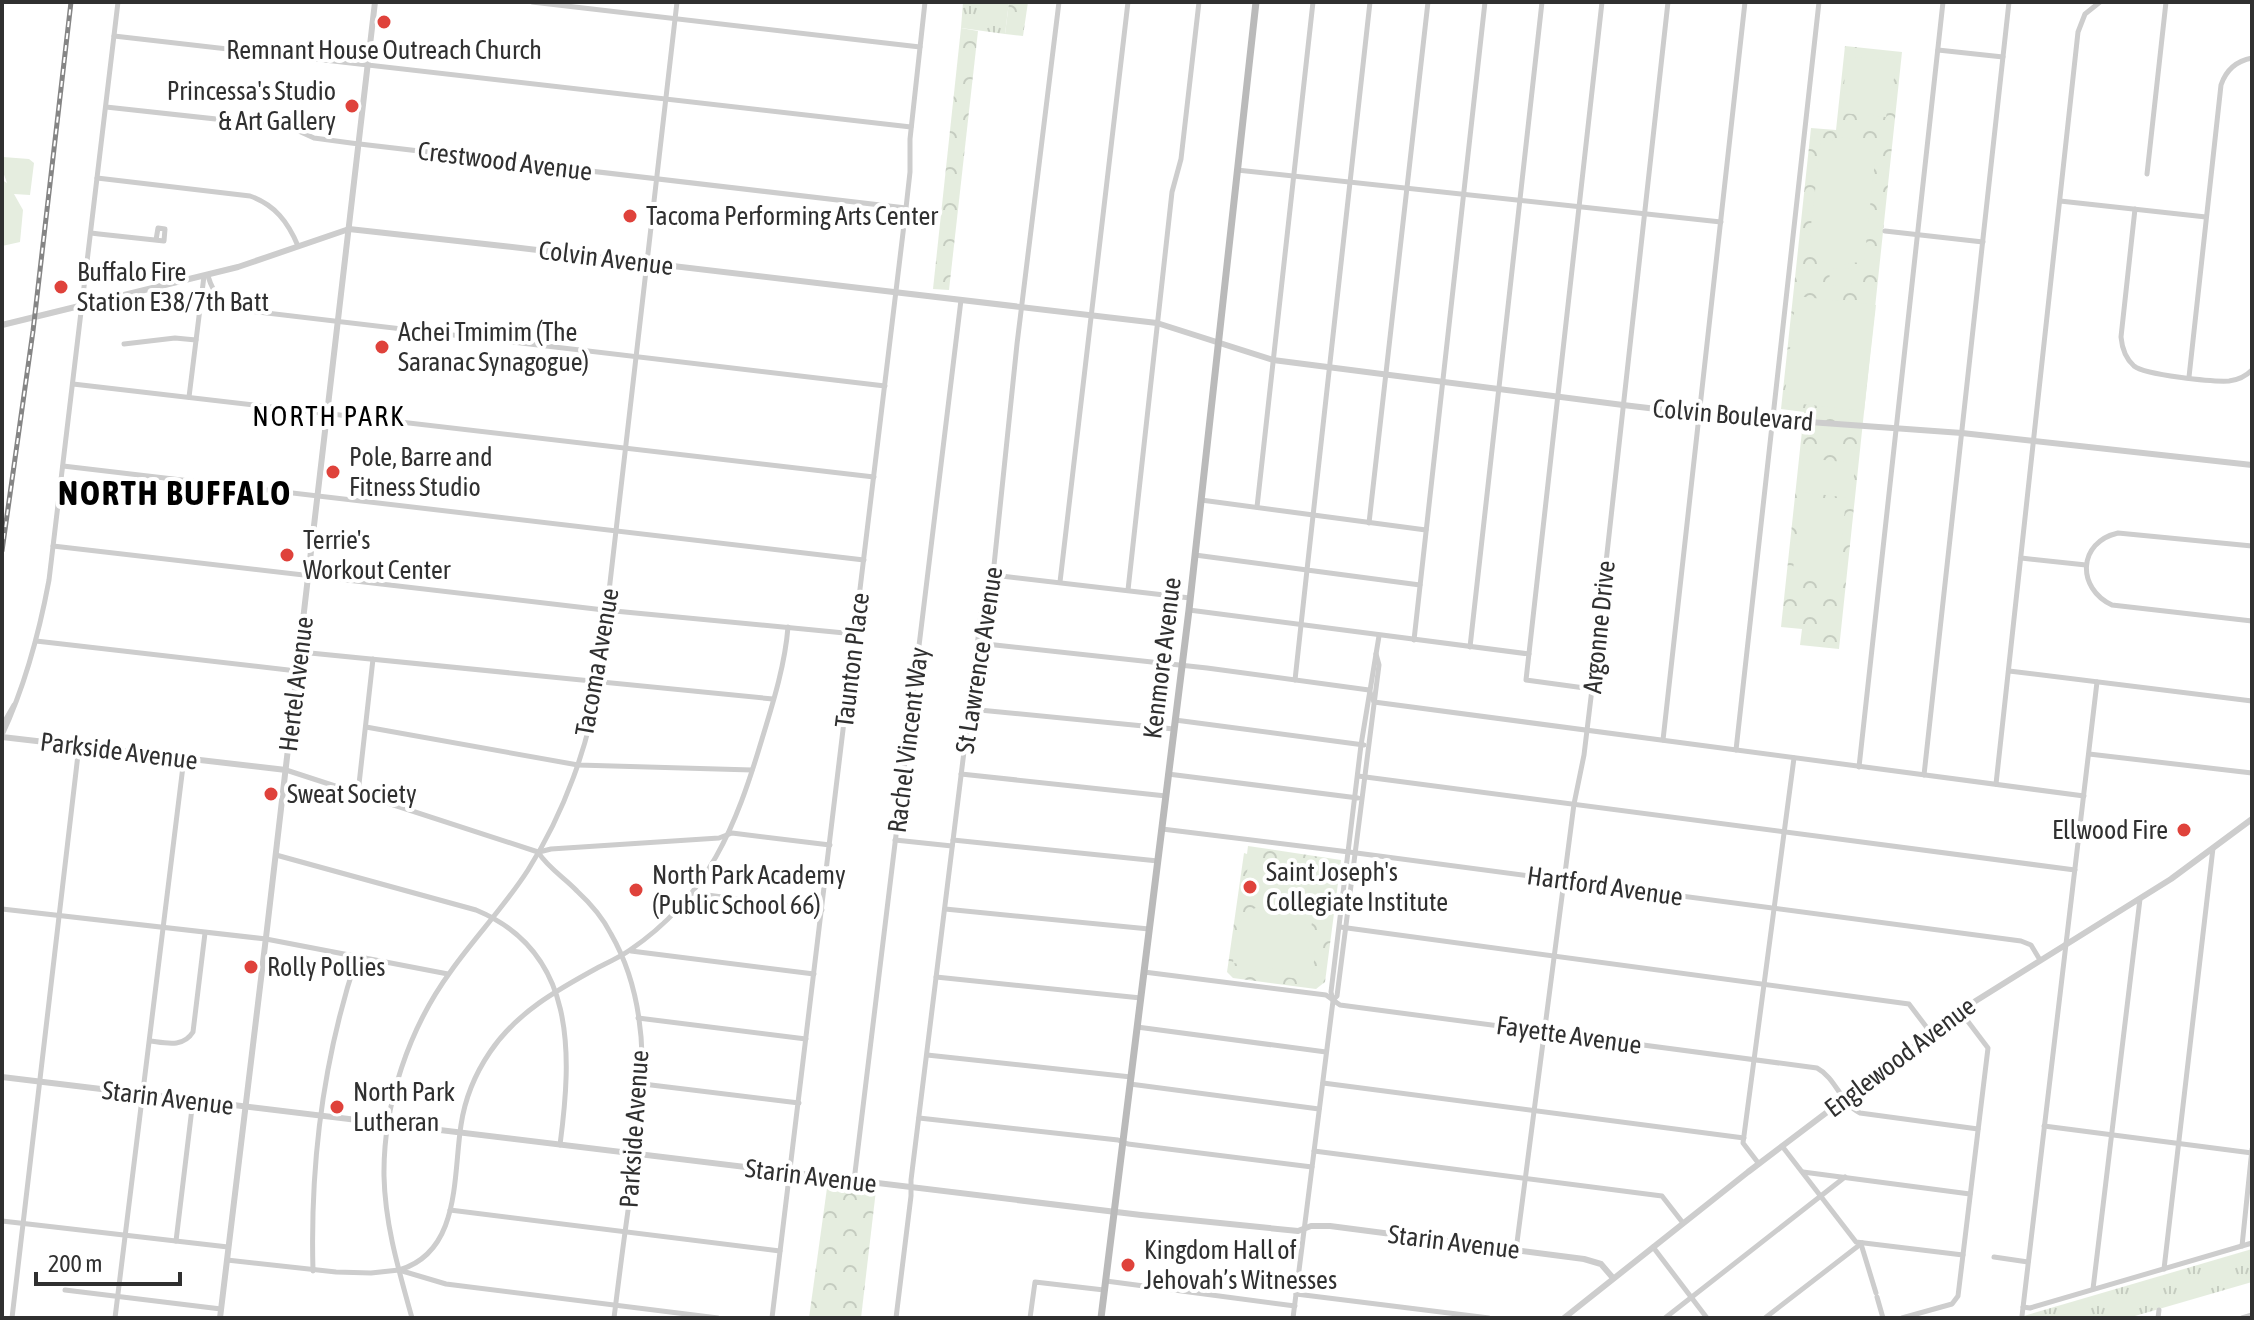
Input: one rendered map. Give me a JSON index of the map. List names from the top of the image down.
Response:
{
  "streets": {
    "main road": ["Kenmore Avenue"],
    "street": [
      "Crestwood Avenue",
      "Colvin Avenue",
      "Colvin Boulevard",
      "Argonne Drive",
      "Taunton Place",
      "St Lawrence Avenue",
      "Tacoma Avenue",
      "Hertel Avenue",
      "Rachel Vincent Way",
      "Parkside Avenue",
      "Hartford Avenue",
      "Fayette Avenue",
      "Englewood Avenue",
      "Starin Avenue"
    ]
  },
  "crossings": [
    ["Crestwood Avenue", "Taunton Place"],
    ["Crestwood Avenue", "Tacoma Avenue"],
    ["Crestwood Avenue", "Hertel Avenue"],
    ["Colvin Avenue", "Colvin Boulevard"],
    ["Colvin Avenue", "Kenmore Avenue"],
    ["Colvin Avenue", "Taunton Place"],
    ["Colvin Avenue", "St Lawrence Avenue"],
    ["Colvin Avenue", "Tacoma Avenue"],
    ["Colvin Avenue", "Hertel Avenue"],
    ["Colvin Avenue", "Rachel Vincent Way"],
    ["Colvin Boulevard", "Argonne Drive"],
    ["Colvin Boulevard", "Kenmore Avenue"],
    ["Argonne Drive", "Hartford Avenue"],
    ["Argonne Drive", "Fayette Avenue"],
    ["Argonne Drive", "Starin Avenue"],
    ["Kenmore Avenue", "Hartford Avenue"],
    ["Kenmore Avenue", "Fayette Avenue"],
    ["Kenmore Avenue", "Starin Avenue"],
    ["Taunton Place", "Starin Avenue"],
    ["St Lawrence Avenue", "Starin Avenue"],
    ["Tacoma Avenue", "Parkside Avenue"],
    ["Tacoma Avenue", "Starin Avenue"],
    ["Hertel Avenue", "Parkside Avenue"],
    ["Hertel Avenue", "Starin Avenue"],
    ["Rachel Vincent Way", "Starin Avenue"],
    ["Parkside Avenue", "Starin Avenue"],
    ["Hartford Avenue", "Englewood Avenue"],
    ["Fayette Avenue", "Englewood Avenue"],
    ["Englewood Avenue", "Starin Avenue"]
  ],
  "districts": ["NORTH PARK", "NORTH BUFFALO"],
  "places": [
    "Remnant House Outreach Church",
    "Princessa's Studio & Art Gallery",
    "Tacoma Performing Arts Center",
    "Buffalo Fire Station E38/7th Batt",
    "Achei Tmimim (The Saranac Synagogue)",
    "Pole, Barre and Fitness Studio",
    "Terrie's Workout Center",
    "Sweat Society",
    "Ellwood Fire",
    "Saint Joseph's Collegiate Institute",
    "North Park Academy (Public School 66)",
    "Rolly Pollies",
    "North Park Lutheran",
    "Kingdom Hall of Jehovah’s Witnesses"
  ],
  "scale_bar": "200 m"
}
